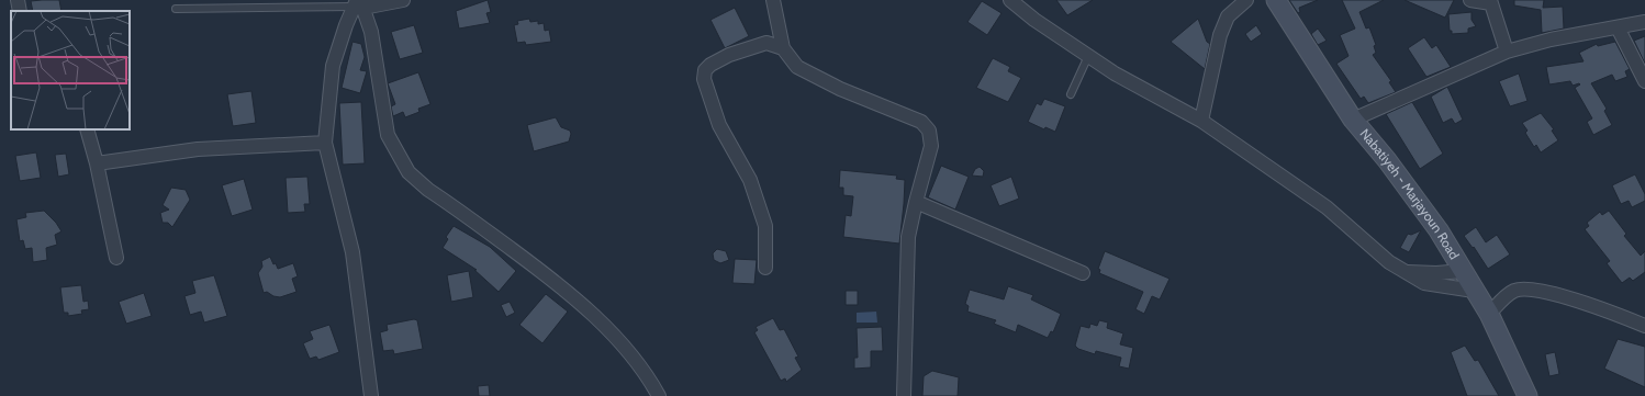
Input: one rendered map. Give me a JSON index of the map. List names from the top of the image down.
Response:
{
  "streets": {
    "main road": ["Nabatiyeh - Marjayoun Road"]
  }
}
